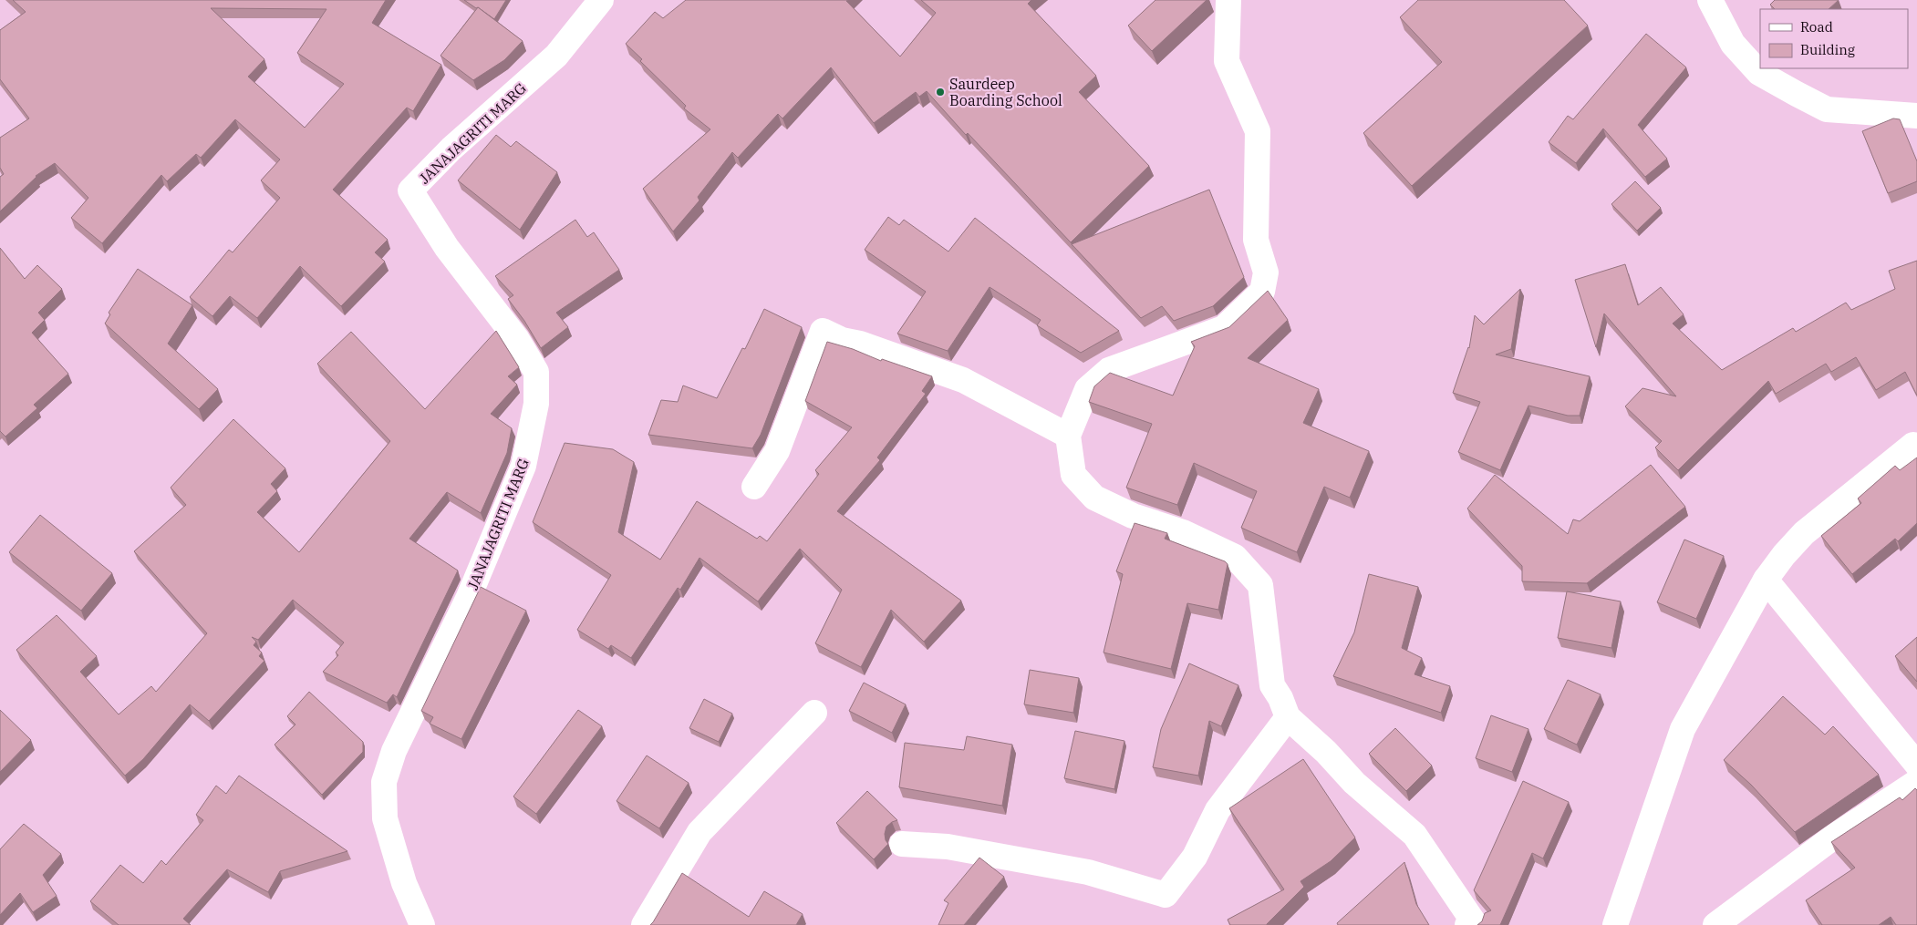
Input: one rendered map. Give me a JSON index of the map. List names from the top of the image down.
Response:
{
  "streets": {
    "street": ["JANAJAGRITI MARG"]
  },
  "places": ["Saurdeep Boarding School"],
  "legend": ["Road", "Building"]
}
